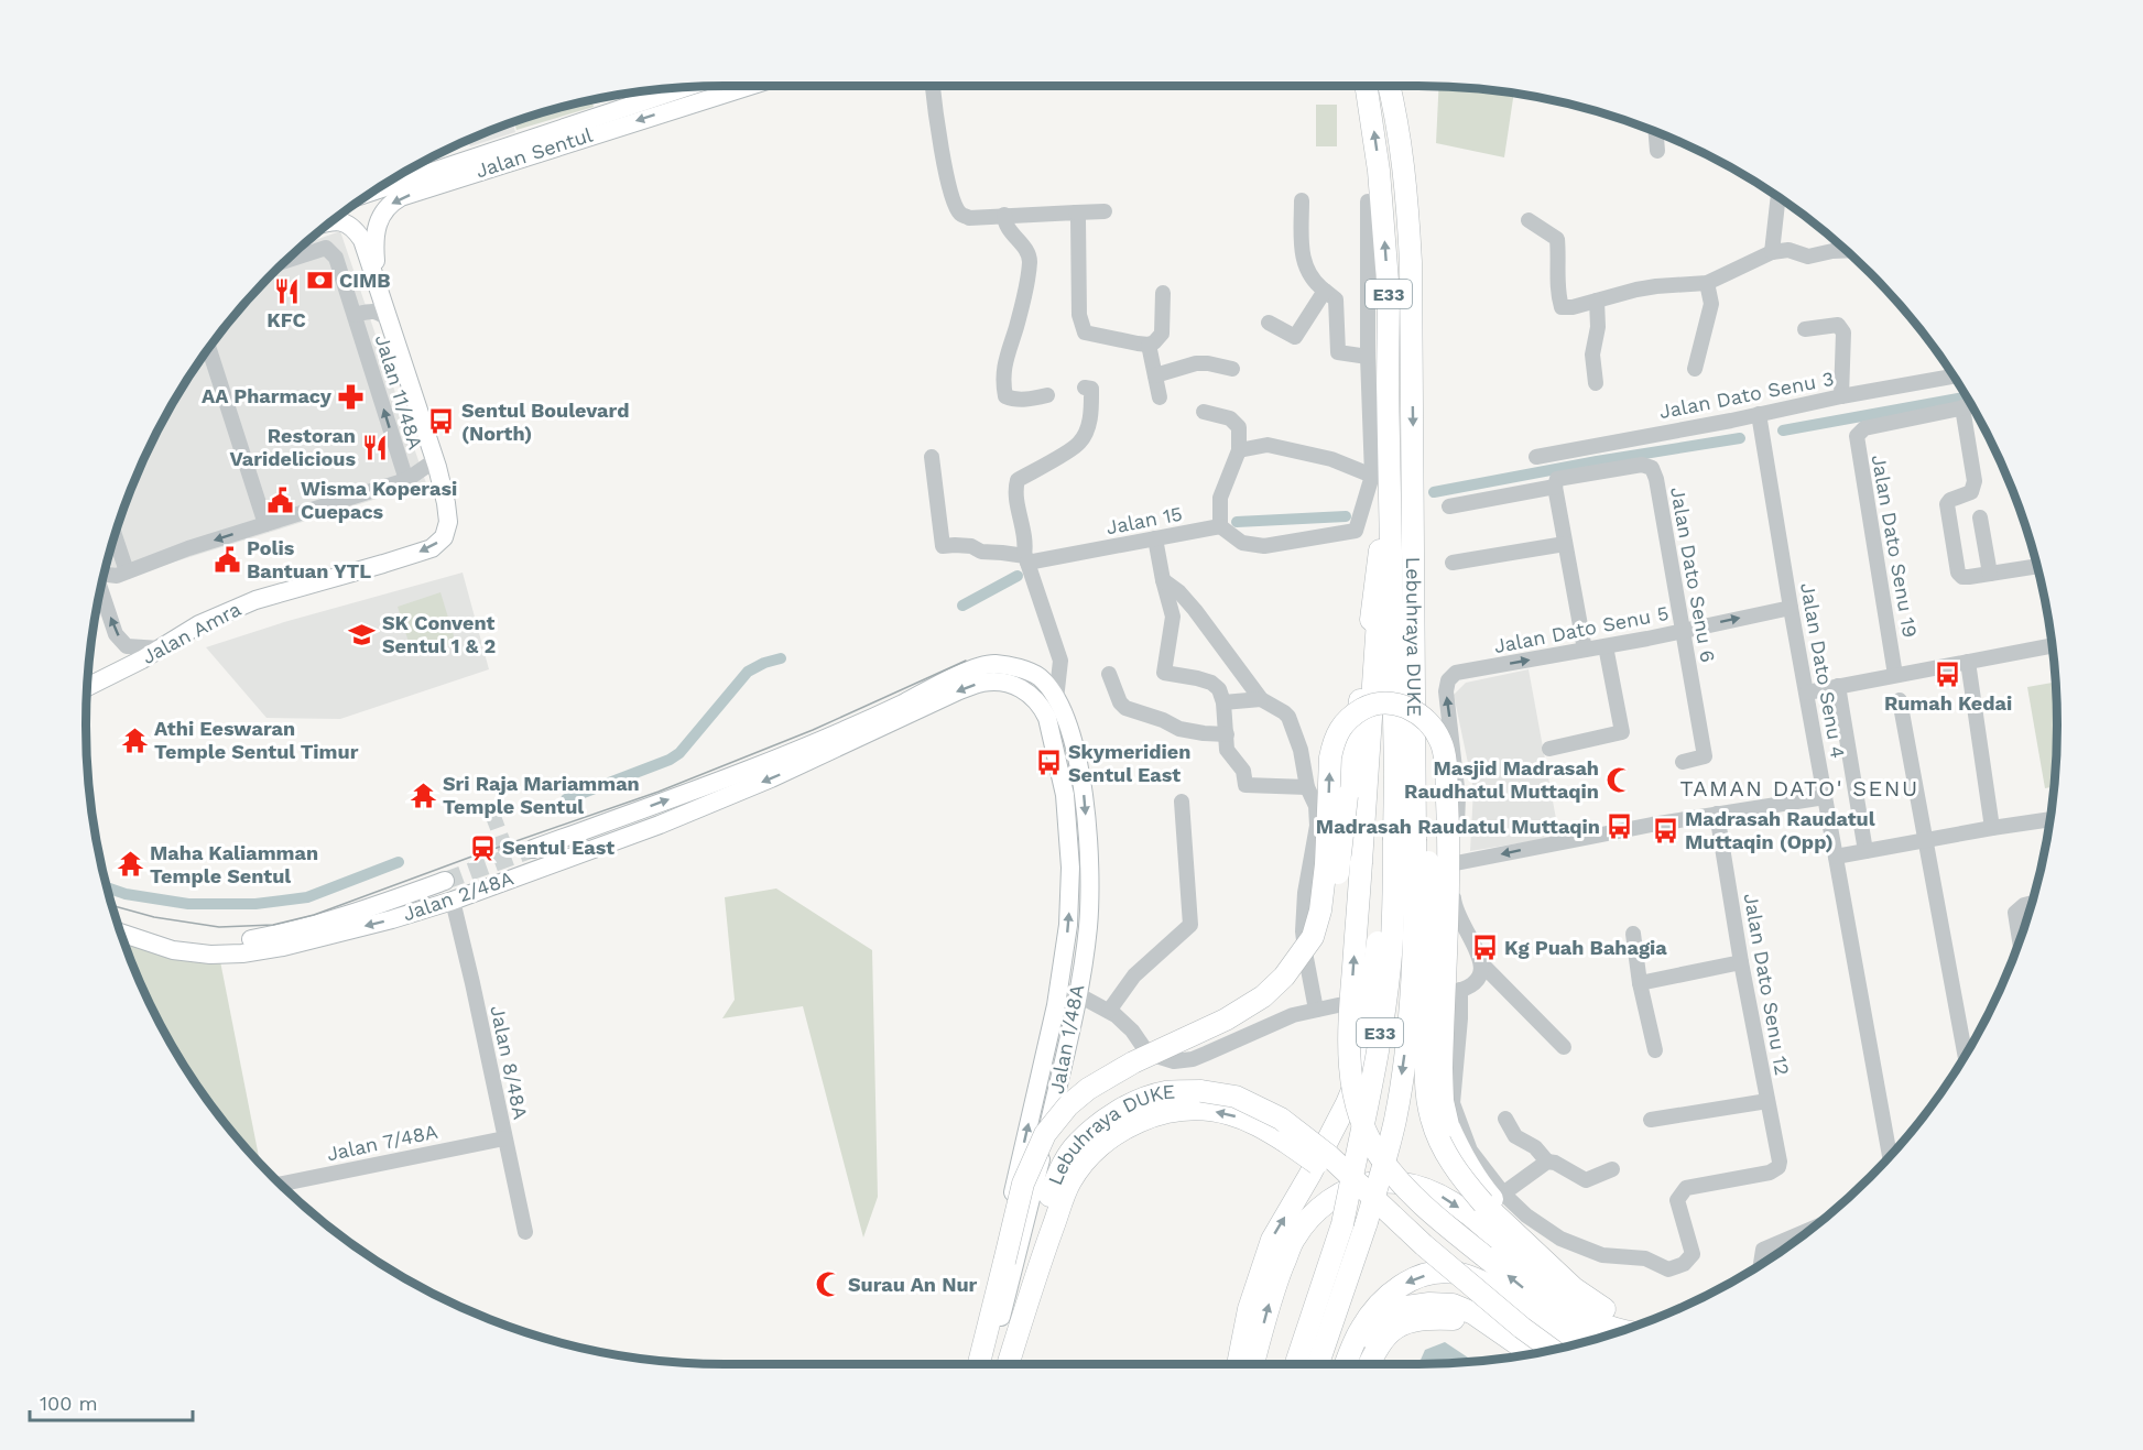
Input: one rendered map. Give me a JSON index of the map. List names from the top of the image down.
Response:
{
  "streets": {
    "highway": ["E33", "Lebuhraya DUKE"],
    "main road": [
      "Jalan Sentul",
      "Jalan Amra",
      "Jalan 2/48A",
      "Jalan 1/48A"
    ],
    "street": [
      "Jalan 11/48A",
      "Jalan Dato Senu 3",
      "Jalan 15",
      "Jalan Dato Senu 19",
      "Jalan Dato Senu 6",
      "Jalan Dato Senu 5",
      "Jalan Dato Senu 4",
      "Jalan Dato Senu 12",
      "Jalan 8/48A",
      "Jalan 7/48A"
    ]
  },
  "crossings": [
    ["Jalan Sentul", "Jalan Amra"],
    ["Jalan Dato Senu 3", "Jalan Dato Senu 4"],
    ["Jalan Dato Senu 6", "Jalan Dato Senu 5"],
    ["Jalan Dato Senu 5", "Jalan Dato Senu 4"],
    ["Jalan 2/48A", "Jalan 8/48A"],
    ["Jalan 8/48A", "Jalan 7/48A"]
  ],
  "one_way": ["Jalan 11/48A", "Jalan Amra"],
  "districts": ["TAMAN DATO' SENU"],
  "places": {
    "bank": ["CIMB"],
    "restaurant": ["KFC", "Restoran Varidelicious"],
    "pharmacy": ["AA Pharmacy"],
    "bus stop": [
      "Sentul Boulevard (North)",
      "Rumah Kedai",
      "Skymeridien Sentul East",
      "Madrasah Raudatul Muttaqin",
      "Madrasah Raudatul Muttaqin (Opp)",
      "Kg Puah Bahagia"
    ],
    "public building": ["Wisma Koperasi Cuepacs", "Polis Bantuan YTL"],
    "school or university": ["SK Convent Sentul 1 & 2"],
    "temple": ["Athi Eeswaran Temple Sentul Timur", "Sri Raja Mariamman Temple Sentul", "Maha Kaliamman Temple Sentul"],
    "mosque": ["Masjid Madrasah Raudhatul Muttaqin", "Surau An Nur"],
    "station": ["Sentul East"]
  },
  "scale_bar": "100 m"
}
